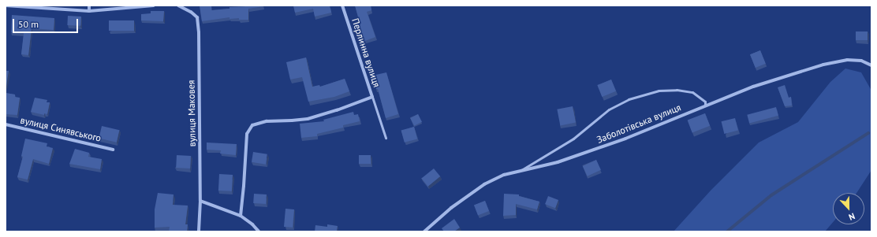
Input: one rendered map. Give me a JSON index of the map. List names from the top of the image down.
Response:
{
  "streets": {
    "street": [
      "Перлинна вулиця",
      "вулиця Маковея",
      "Заболотівська вулиця",
      "вулиця Синявського"
    ]
  },
  "scale_bar": "50 m",
  "north": "bottom"
}
